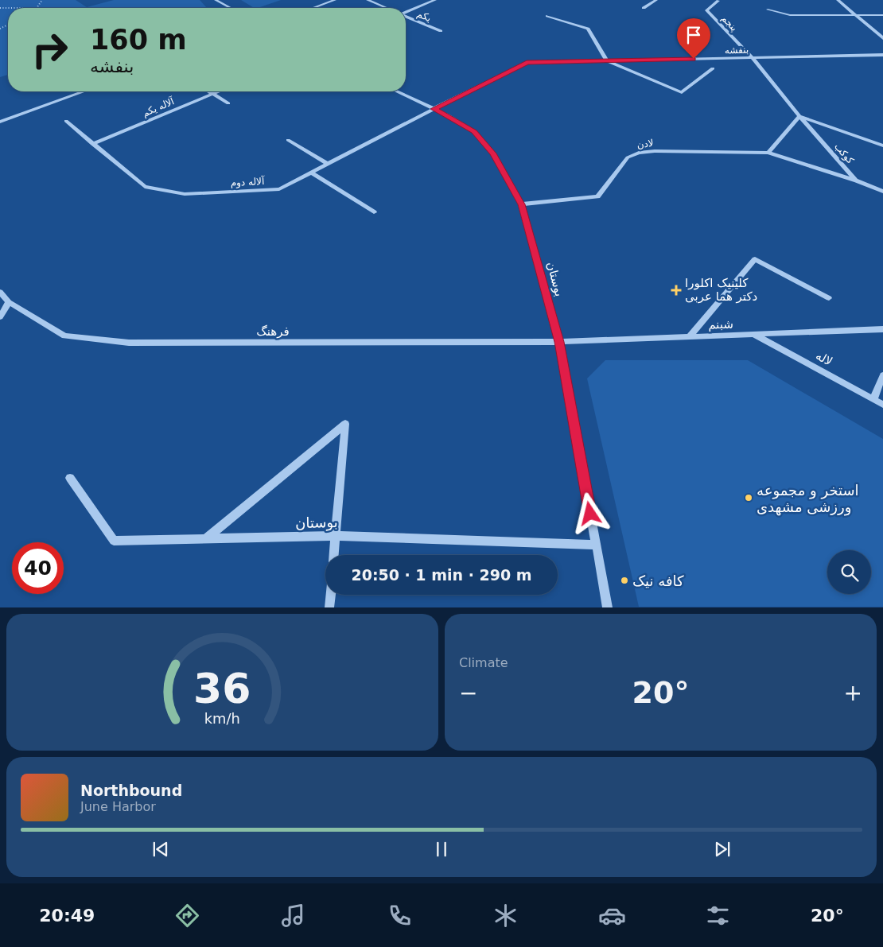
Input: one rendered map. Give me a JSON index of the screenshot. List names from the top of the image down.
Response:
{
  "streets": {
    "street": [
      "یکم",
      "پنجم",
      "بنفشه",
      "آلاله یکم",
      "لادن",
      "کوکب",
      "آلاله دوم",
      "بوستان",
      "شبنم",
      "فرهنگ",
      "لاله"
    ]
  },
  "crossings": [
    ["پنجم", "بنفشه"],
    ["پنجم", "کوکب"],
    ["بنفشه", "کوکب"],
    ["بنفشه", "آلاله دوم"],
    ["بنفشه", "بوستان"],
    ["آلاله یکم", "آلاله دوم"],
    ["لادن", "کوکب"],
    ["لادن", "بوستان"],
    ["آلاله دوم", "بوستان"],
    ["بوستان", "شبنم"],
    ["بوستان", "فرهنگ"],
    ["شبنم", "فرهنگ"],
    ["شبنم", "لاله"]
  ],
  "places": {
    "health": ["کلینیک اکلورا دکتر هما عربی"],
    "other": ["استخر و مجموعه ورزشی مشهدی", "کافه نیک"]
  },
  "page": {
    "turn": ["160 m", "بنفشه"],
    "limit": "40",
    "trip": "20:50 · 1 min · 290 m",
    "tile": "Climate",
    "heat": ["−", "20°", "+"],
    "song": ["Northbound", "June Harbor"],
    "tabs": ["20:49", "20°"],
    "gauge": ["36", "km/h"]
  }
}
